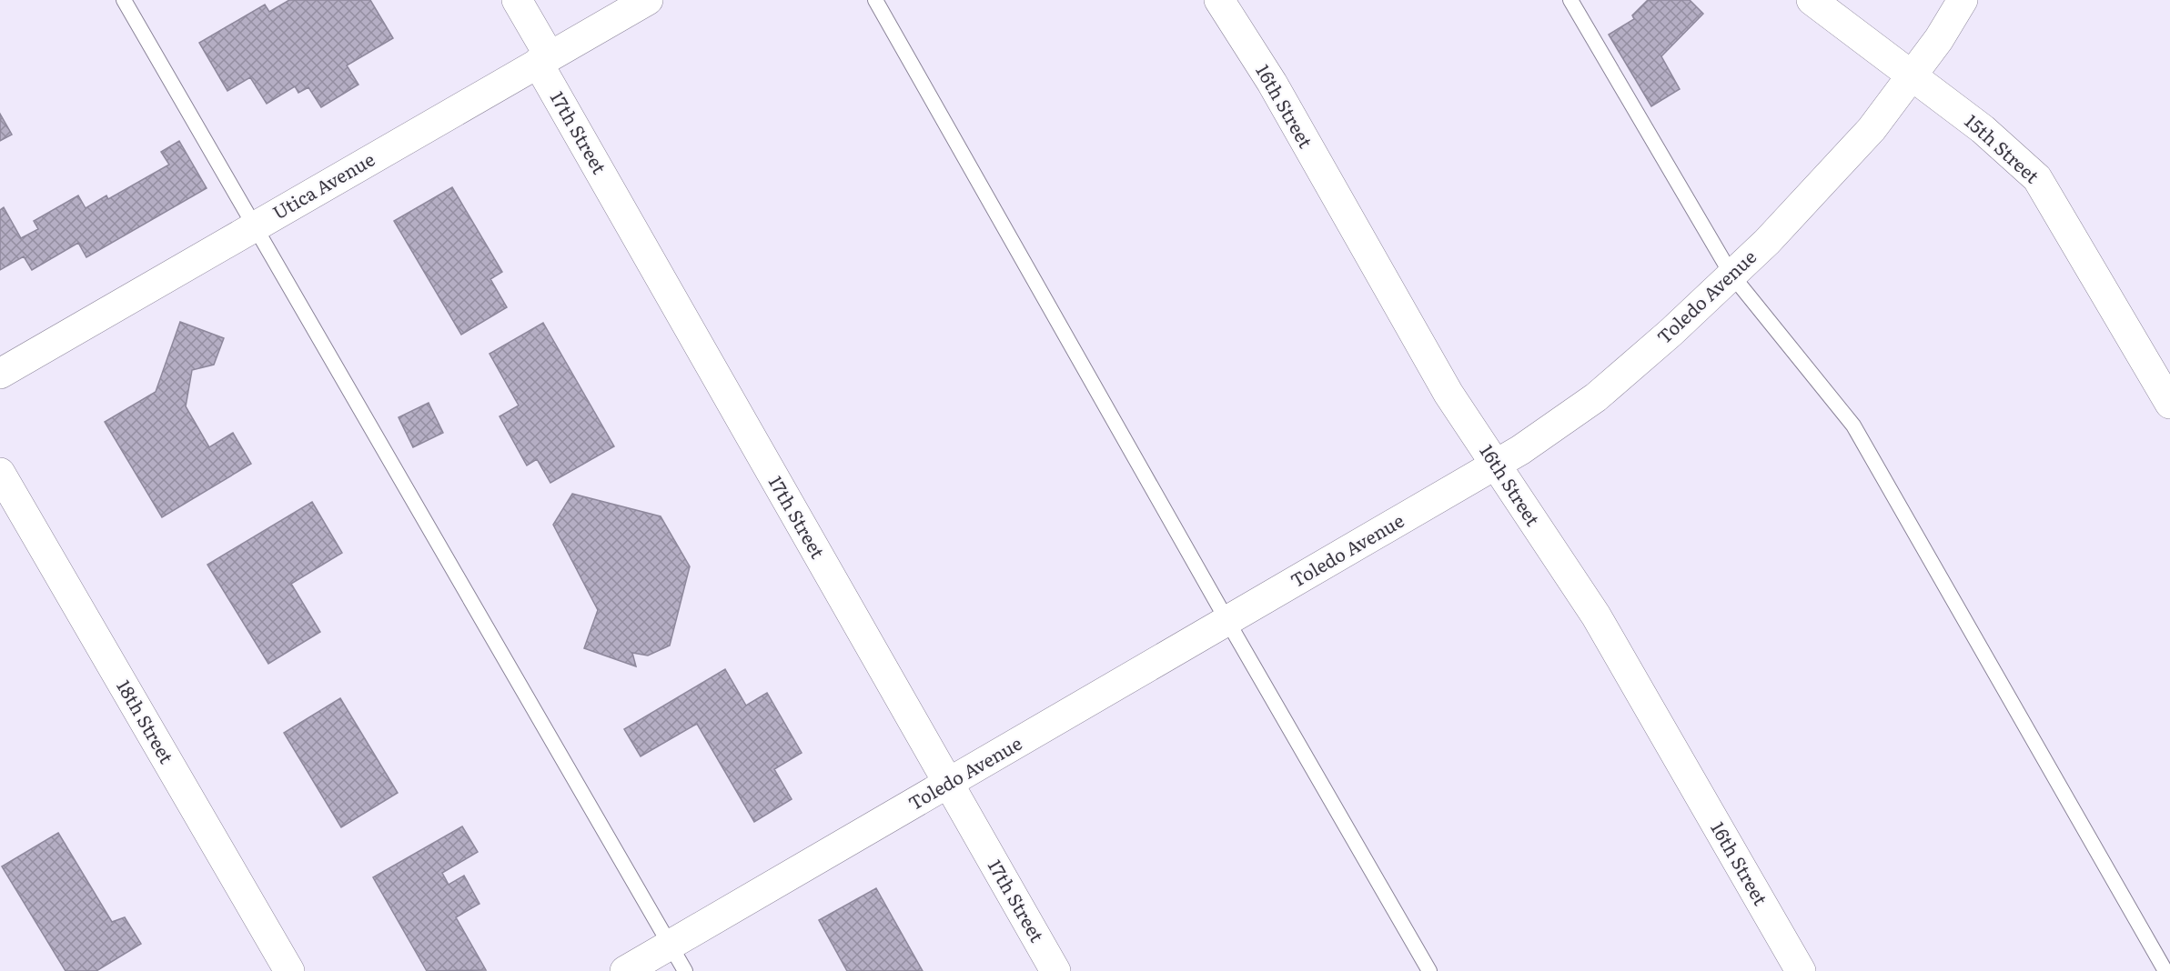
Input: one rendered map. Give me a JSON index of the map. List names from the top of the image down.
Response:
{
  "streets": {
    "street": [
      "16th Street",
      "17th Street",
      "15th Street",
      "Utica Avenue",
      "Toledo Avenue",
      "18th Street"
    ]
  },
  "crossings": [
    ["16th Street", "Toledo Avenue"],
    ["17th Street", "Utica Avenue"],
    ["17th Street", "Toledo Avenue"],
    ["15th Street", "Toledo Avenue"]
  ]
}
